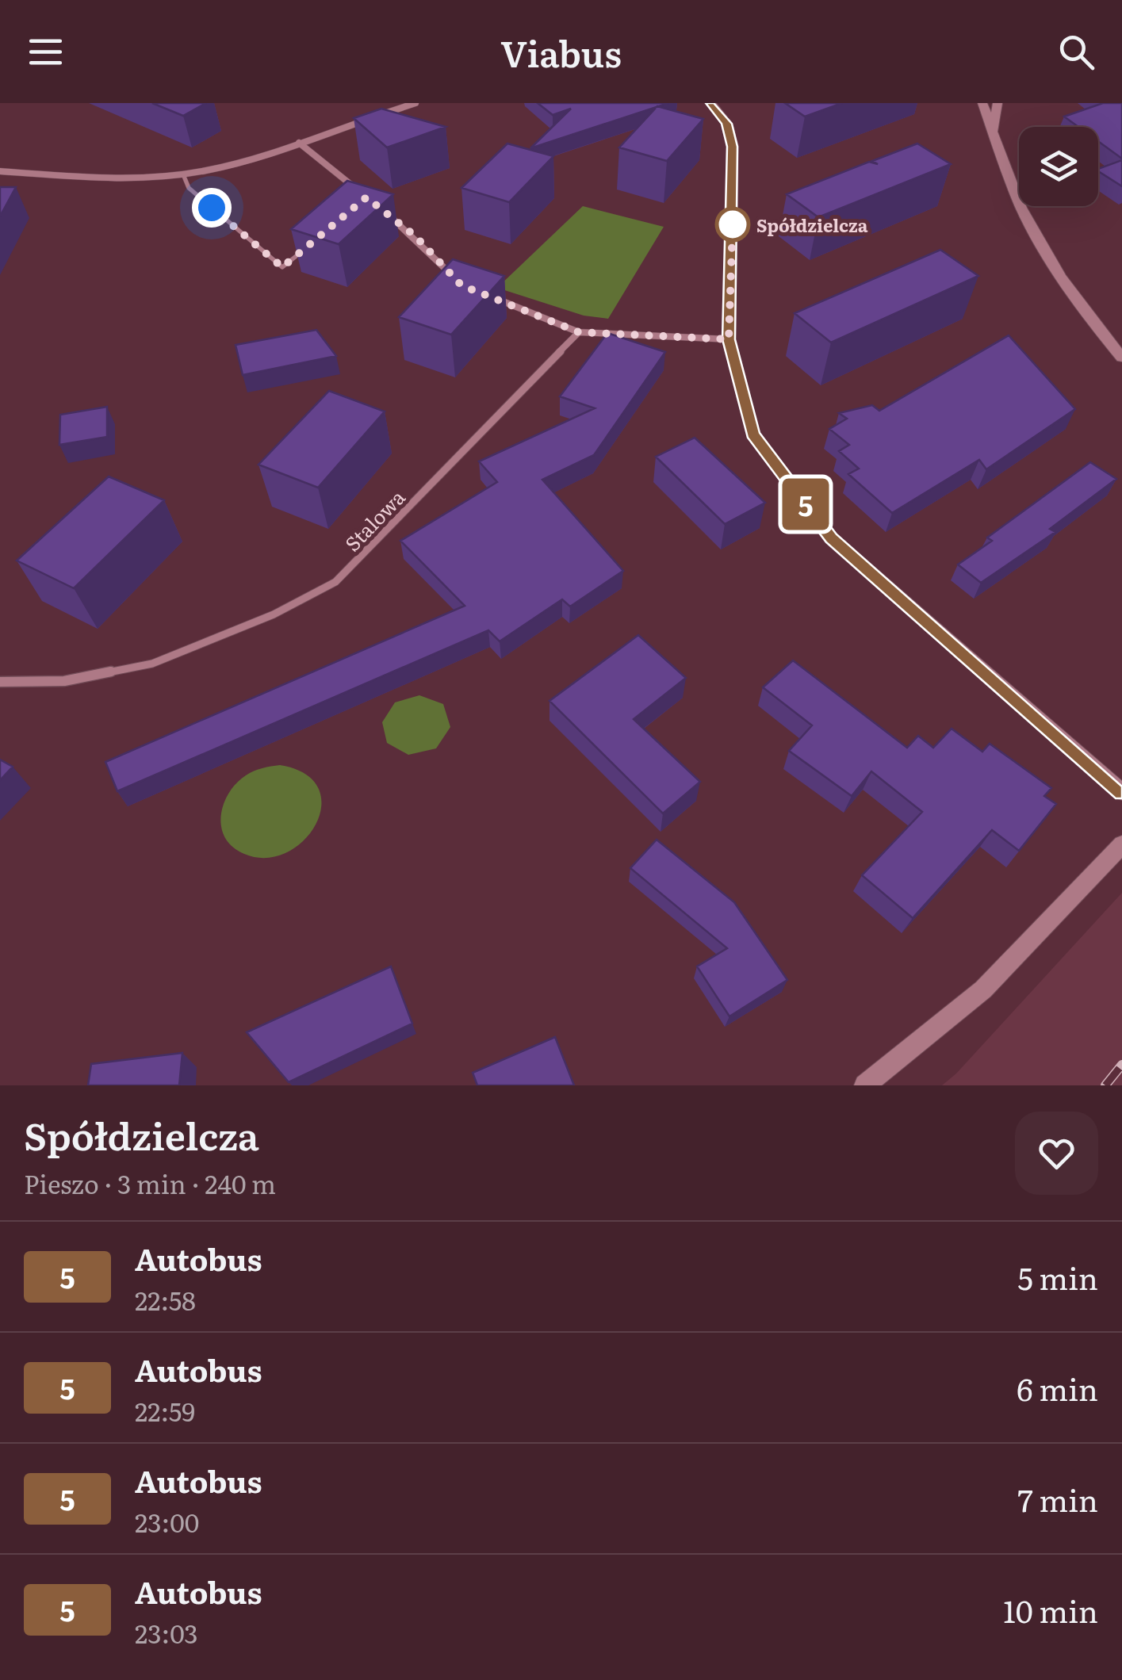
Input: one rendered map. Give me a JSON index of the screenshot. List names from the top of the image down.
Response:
{
  "streets": {
    "street": ["Stalowa"]
  },
  "places": ["Spółdzielcza"],
  "lines": ["bus line 5"],
  "page": {
    "header": "Viabus",
    "on_map": "5",
    "heading": ["Spółdzielcza", "Pieszo · 3 min · 240 m"],
    "list": [
      {
        "mark": "5",
        "name": "Autobus",
        "note": "22:58",
        "value": "5 min"
      },
      {
        "mark": "5",
        "name": "Autobus",
        "note": "22:59",
        "value": "6 min"
      },
      {
        "mark": "5",
        "name": "Autobus",
        "note": "23:00",
        "value": "7 min"
      },
      {
        "mark": "5",
        "name": "Autobus",
        "note": "23:03",
        "value": "10 min"
      }
    ]
  }
}
